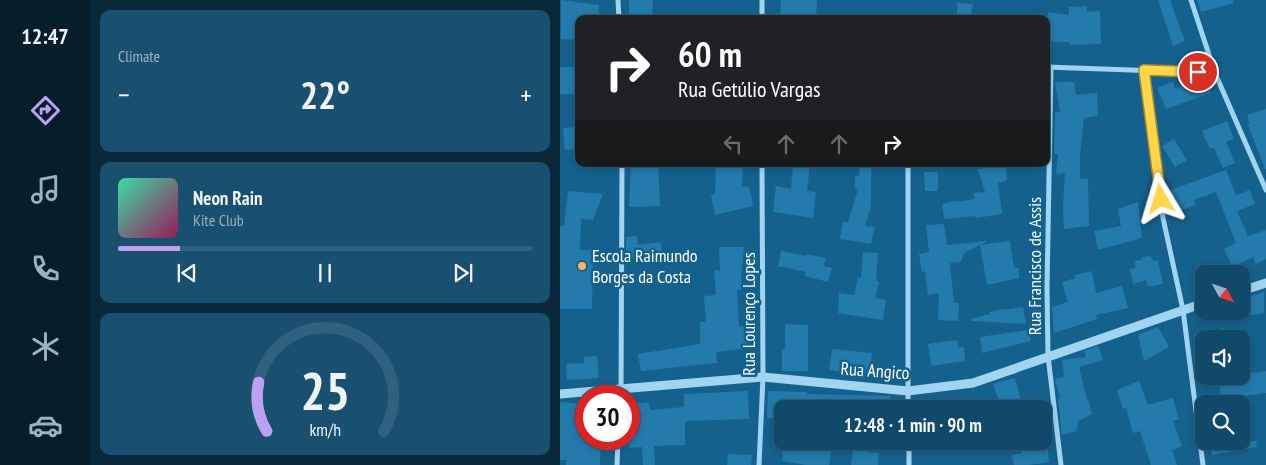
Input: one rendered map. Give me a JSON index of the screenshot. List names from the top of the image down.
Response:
{
  "streets": {
    "street": ["Rua Francisco de Assis", "Rua Lourenço Lopes", "Rua Angico"]
  },
  "crossings": [
    ["Rua Francisco de Assis", "Rua Angico"],
    ["Rua Lourenço Lopes", "Rua Angico"]
  ],
  "places": ["Escola Raimundo Borges da Costa"],
  "north": "bottom right",
  "page": {
    "tabs": "12:47",
    "tile": "Climate",
    "turn": ["60 m", "Rua Getúlio Vargas"],
    "heat": ["−", "22°", "+"],
    "song": ["Neon Rain", "Kite Club"],
    "limit": "30",
    "trip": "12:48 · 1 min · 90 m",
    "gauge": ["25", "km/h"]
  }
}
